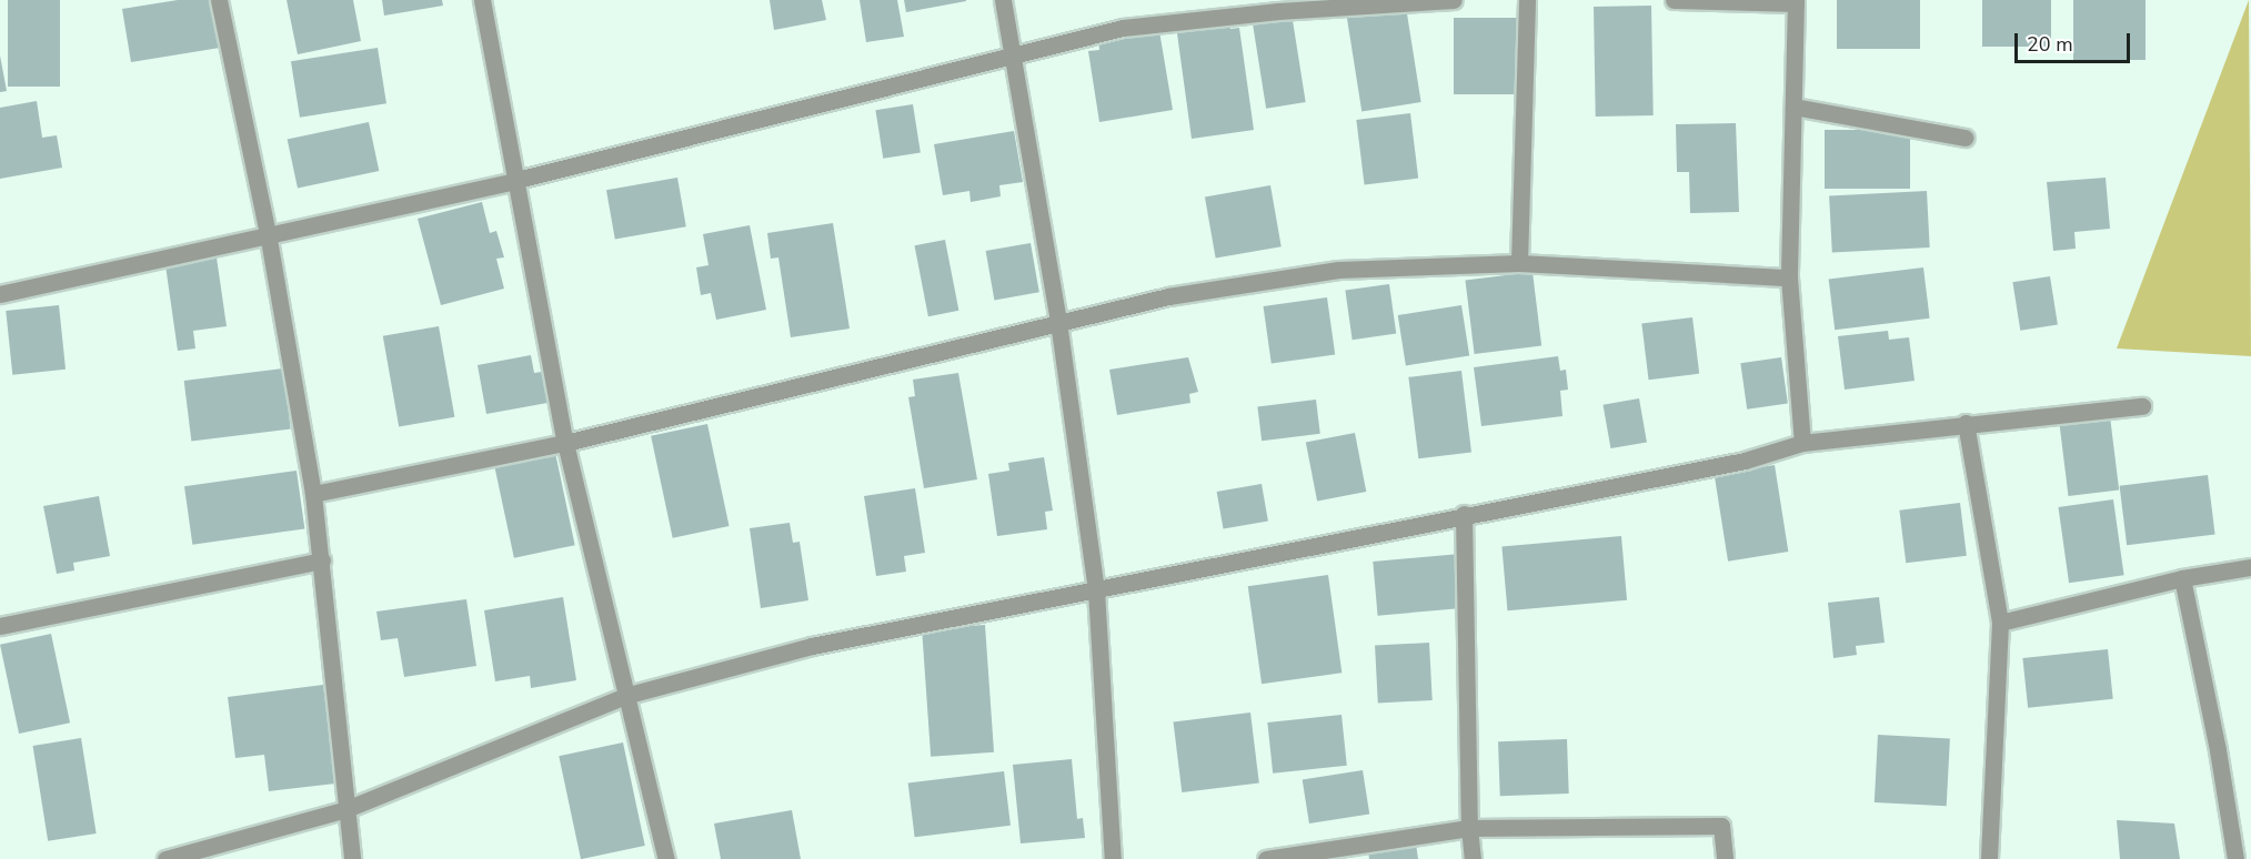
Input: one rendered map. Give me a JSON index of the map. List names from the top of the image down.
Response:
{
  "scale_bar": "20 m"
}
